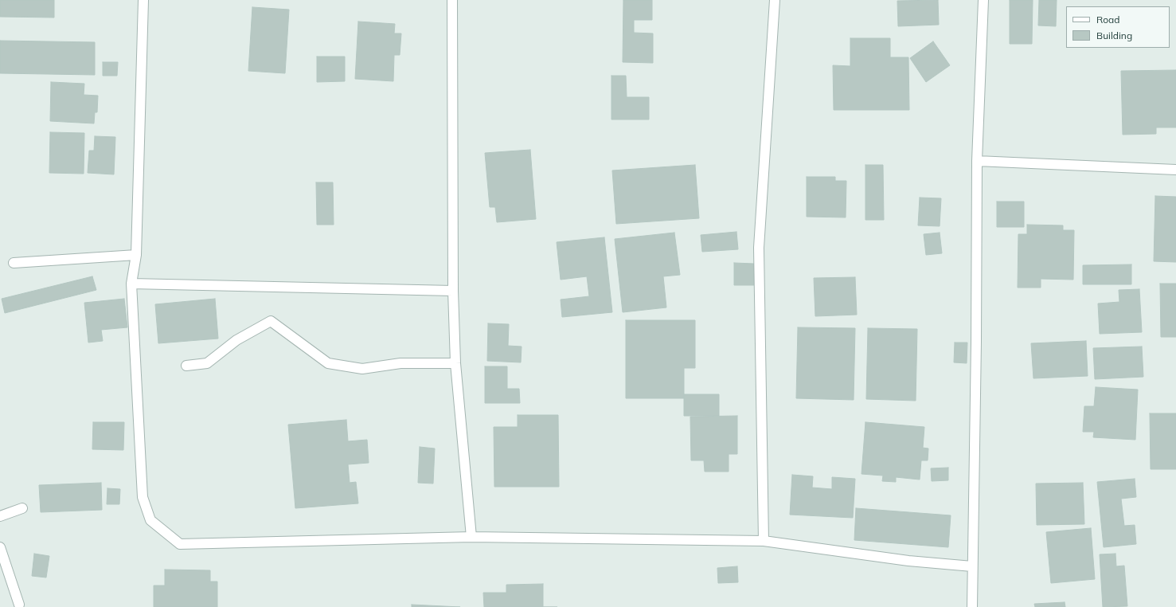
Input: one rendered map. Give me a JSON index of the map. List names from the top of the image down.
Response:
{
  "legend": ["Road", "Building"]
}
